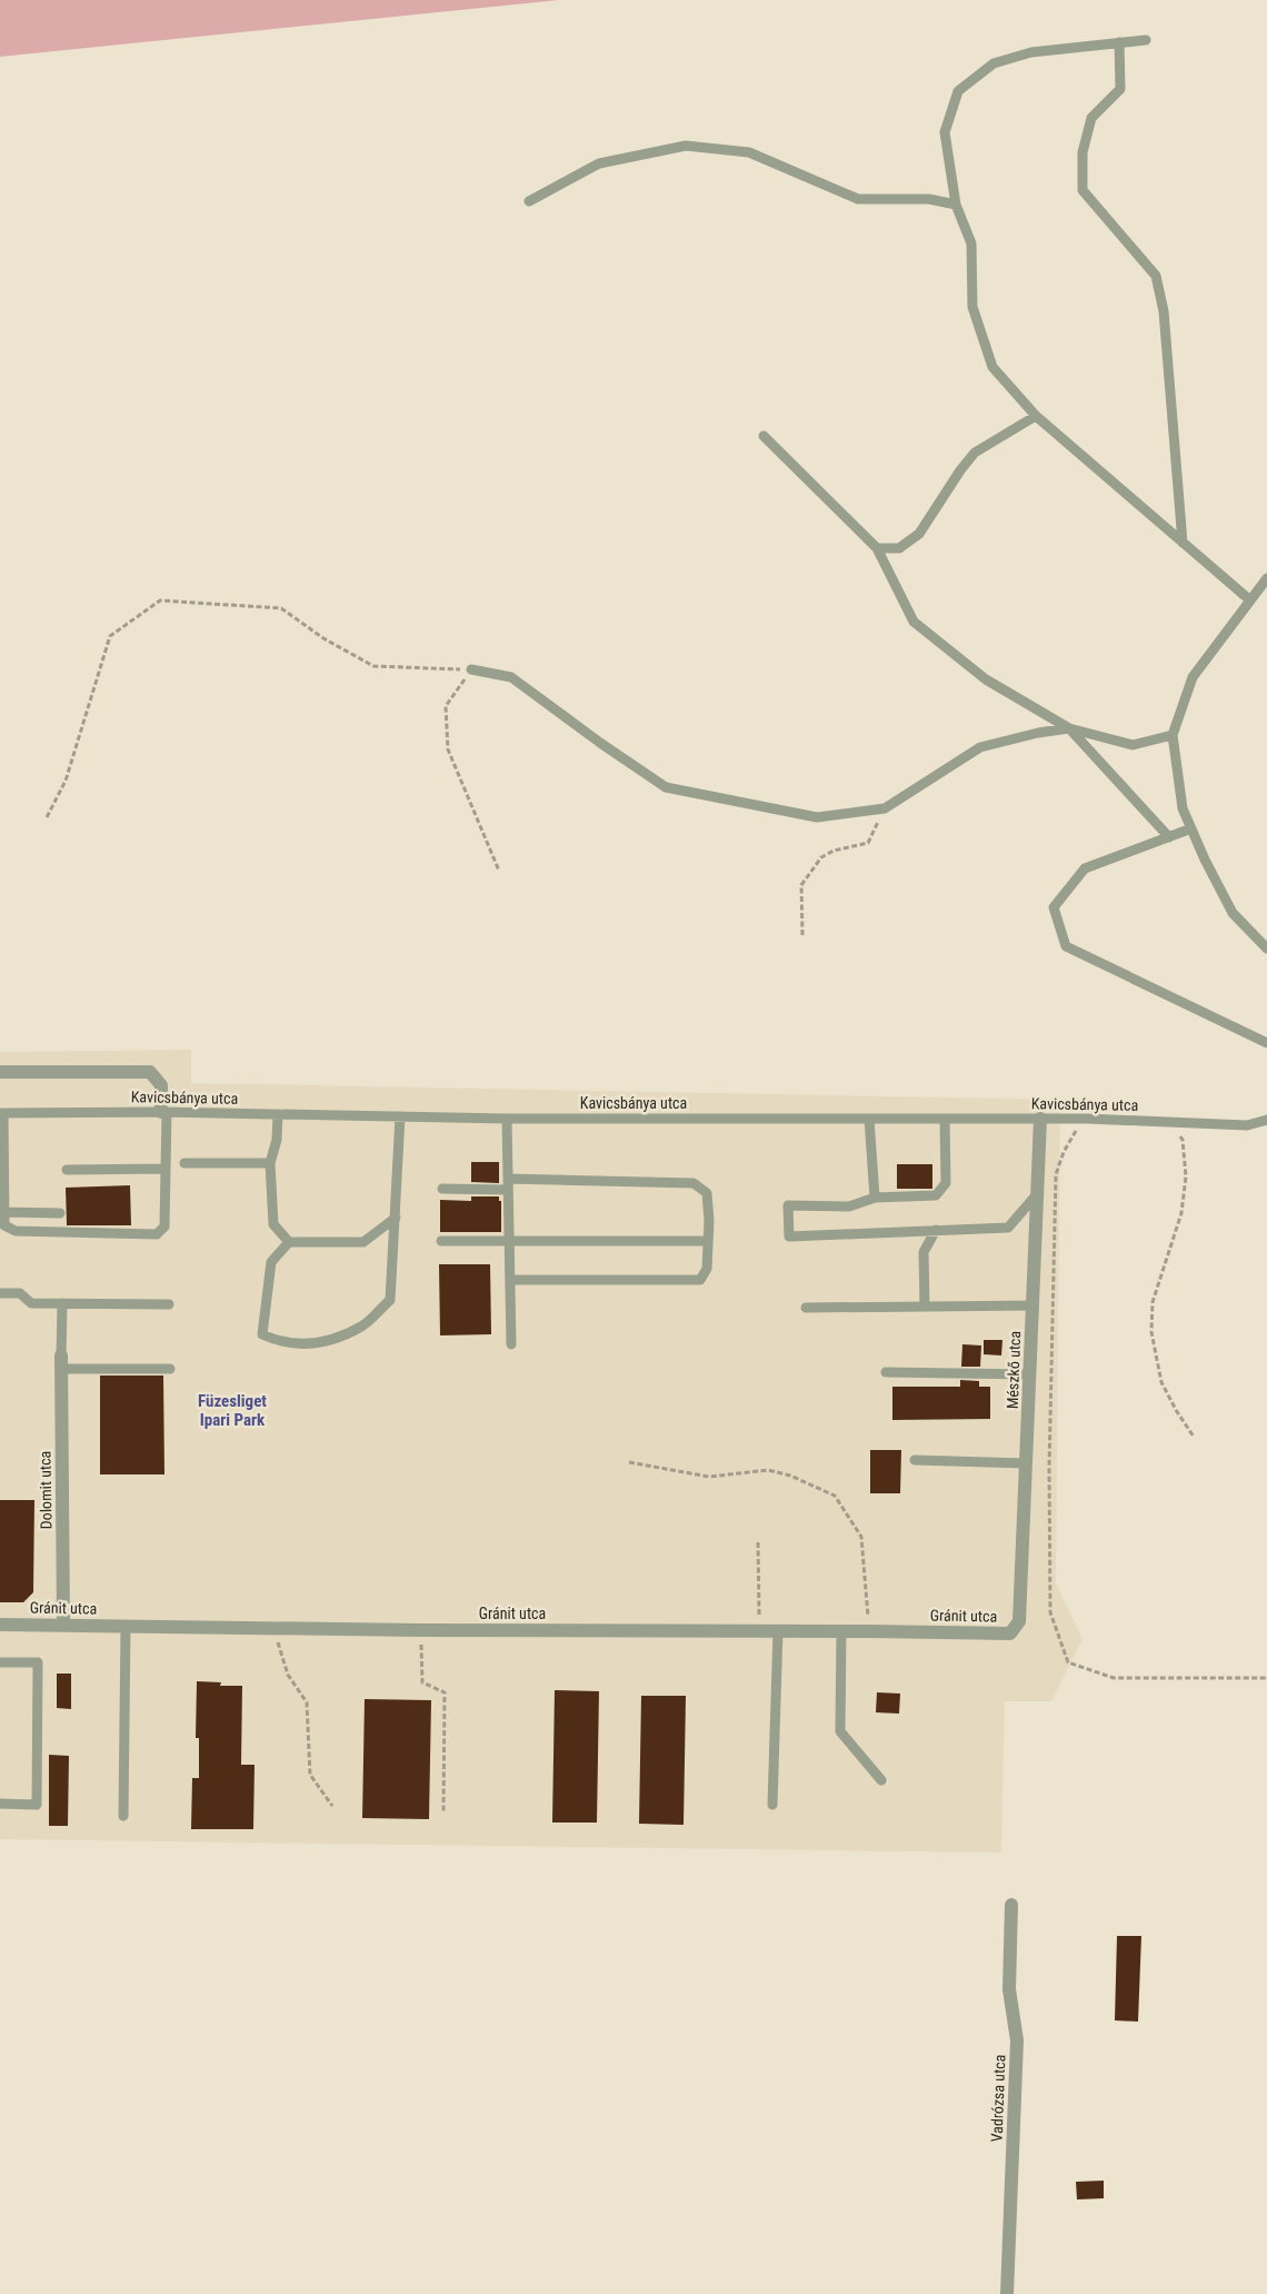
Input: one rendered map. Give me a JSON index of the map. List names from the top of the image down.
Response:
{
  "streets": {
    "street": [
      "Mészkő utca",
      "Dolomit utca",
      "Gránit utca",
      "Vadrózsa utca"
    ],
    "lane": ["Kavicsbánya utca"]
  },
  "crossings": [
    ["Kavicsbánya utca", "Mészkő utca"],
    ["Mészkő utca", "Gránit utca"],
    ["Dolomit utca", "Gránit utca"]
  ],
  "districts": ["Füzesliget Ipari Park"]
}
